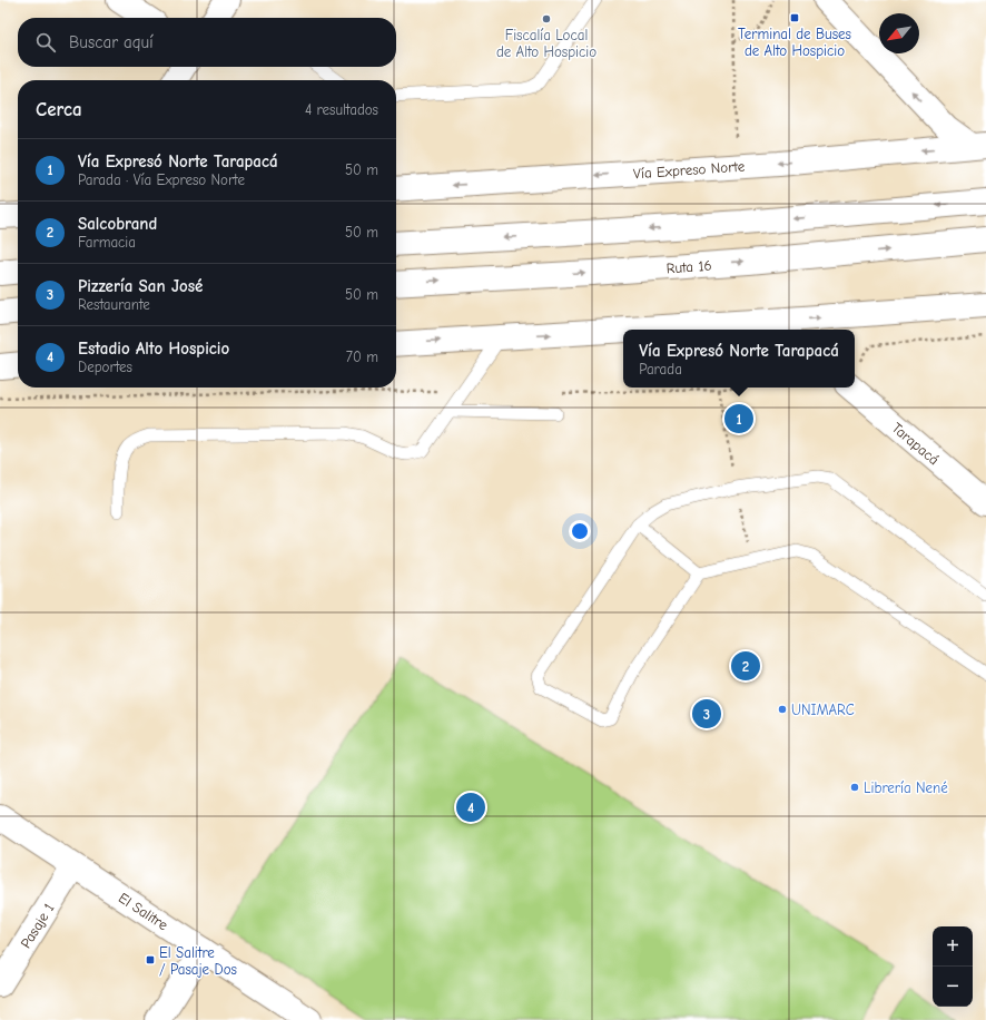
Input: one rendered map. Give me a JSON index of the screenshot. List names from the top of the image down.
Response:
{
  "streets": {
    "main road": [
      "Vía Expreso Norte",
      "Ruta 16",
      "Tarapacá",
      "El Salitre",
      "Pasaje 1"
    ]
  },
  "crossings": [
    ["El Salitre", "Pasaje 1"]
  ],
  "places": {
    "transit": ["Terminal de Buses de Alto Hospicio", "El Salitre / Pasaje Dos"],
    "other": ["Fiscalía Local de Alto Hospicio", "UNIMARC", "Librería Nené"]
  },
  "north": "bottom left",
  "page": {
    "search": "Buscar aquí",
    "heading": ["Cerca", "4 resultados"],
    "list": [
      {
        "mark": "1",
        "name": "Vía Expresó Norte Tarapacá",
        "note": "Parada · Vía Expreso Norte",
        "value": "50 m"
      },
      {
        "mark": "2",
        "name": "Salcobrand",
        "note": "Farmacia",
        "value": "50 m"
      },
      {
        "mark": "3",
        "name": "Pizzería San José",
        "note": "Restaurante",
        "value": "50 m"
      },
      {
        "mark": "4",
        "name": "Estadio Alto Hospicio",
        "note": "Deportes",
        "value": "70 m"
      }
    ],
    "popup": ["Vía Expresó Norte Tarapacá", "Parada"],
    "pins": [
      "1",
      "2",
      "3",
      "4"
    ],
    "map_buttons": ["+", "−"]
  }
}
